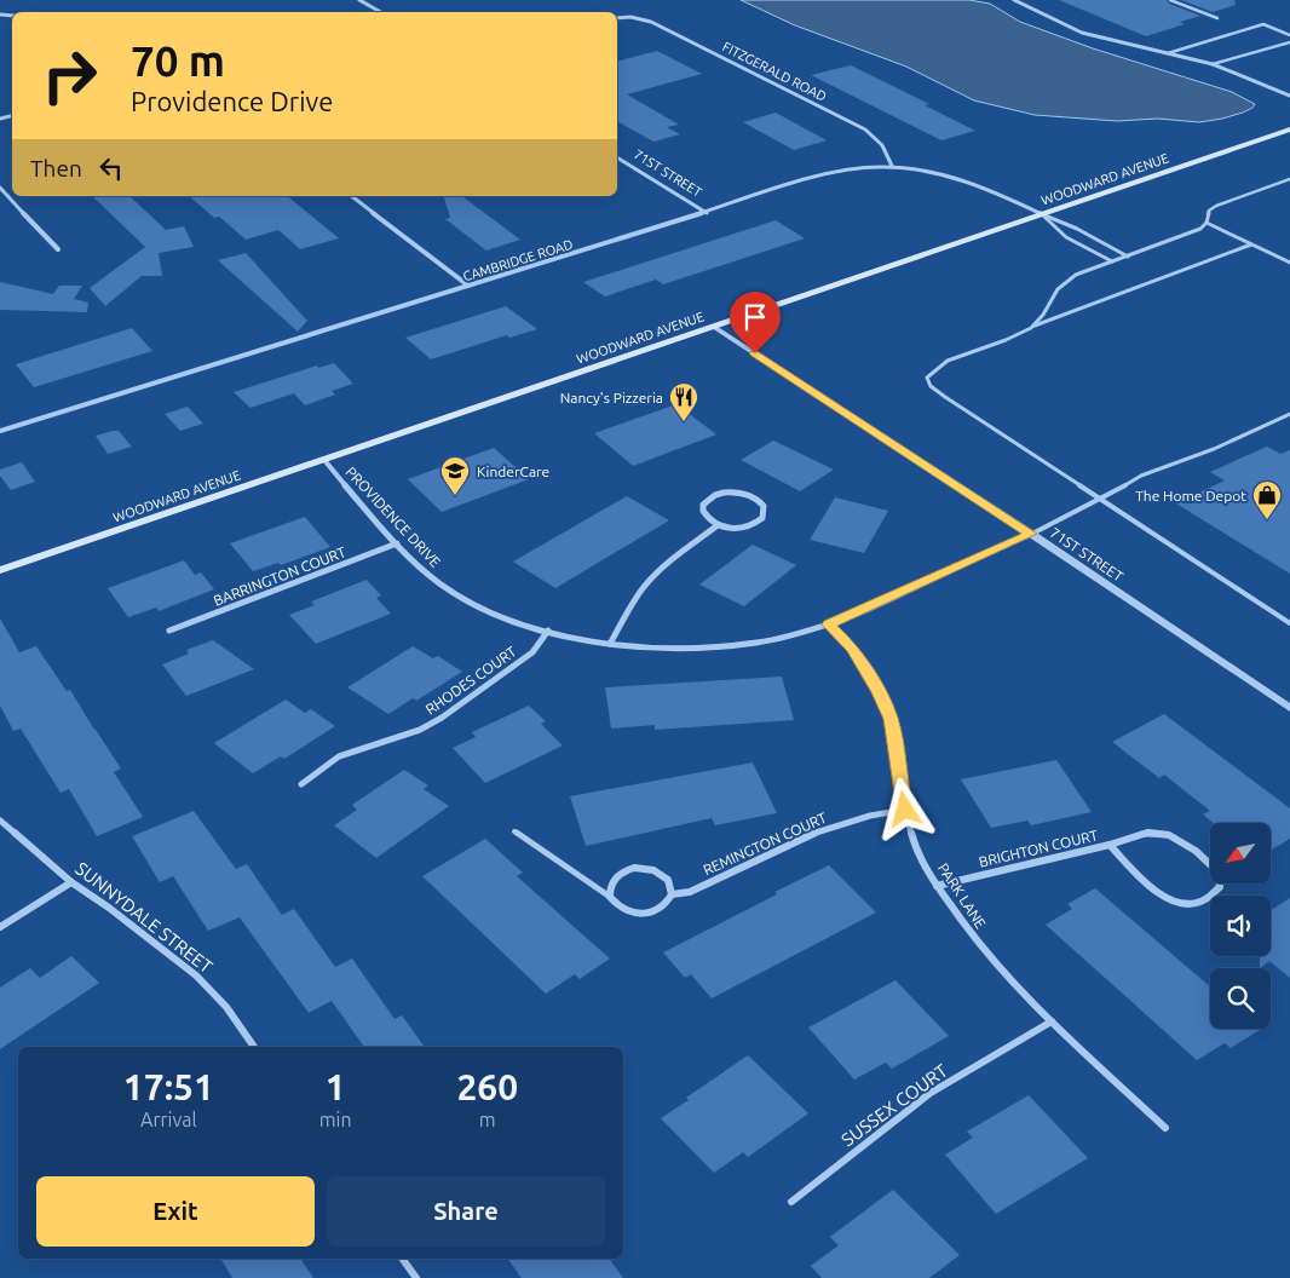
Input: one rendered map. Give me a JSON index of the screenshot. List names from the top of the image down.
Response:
{
  "streets": {
    "main road": ["WOODWARD AVENUE"],
    "street": [
      "FITZGERALD ROAD",
      "71ST STREET",
      "CAMBRIDGE ROAD",
      "PROVIDENCE DRIVE",
      "BARRINGTON COURT",
      "RHODES COURT",
      "REMINGTON COURT",
      "BRIGHTON COURT",
      "PARK LANE",
      "SUNNYDALE STREET",
      "SUSSEX COURT"
    ]
  },
  "crossings": [
    ["FITZGERALD ROAD", "CAMBRIDGE ROAD"],
    ["71ST STREET", "WOODWARD AVENUE"],
    ["71ST STREET", "CAMBRIDGE ROAD"],
    ["71ST STREET", "PROVIDENCE DRIVE"],
    ["WOODWARD AVENUE", "CAMBRIDGE ROAD"],
    ["WOODWARD AVENUE", "PROVIDENCE DRIVE"],
    ["PROVIDENCE DRIVE", "BARRINGTON COURT"],
    ["PROVIDENCE DRIVE", "RHODES COURT"],
    ["PROVIDENCE DRIVE", "PARK LANE"],
    ["REMINGTON COURT", "PARK LANE"],
    ["BRIGHTON COURT", "PARK LANE"],
    ["PARK LANE", "SUSSEX COURT"]
  ],
  "places": {
    "restaurant": ["Nancy's Pizzeria"],
    "school or university": ["KinderCare"],
    "shop": ["The Home Depot"]
  },
  "north": "bottom left",
  "page": {
    "turn": ["70 m", "Providence Drive"],
    "then": "Then",
    "eta": [
      "17:51",
      "Arrival",
      "1",
      "min",
      "260",
      "m"
    ],
    "buttons": ["Exit", "Share"]
  }
}
